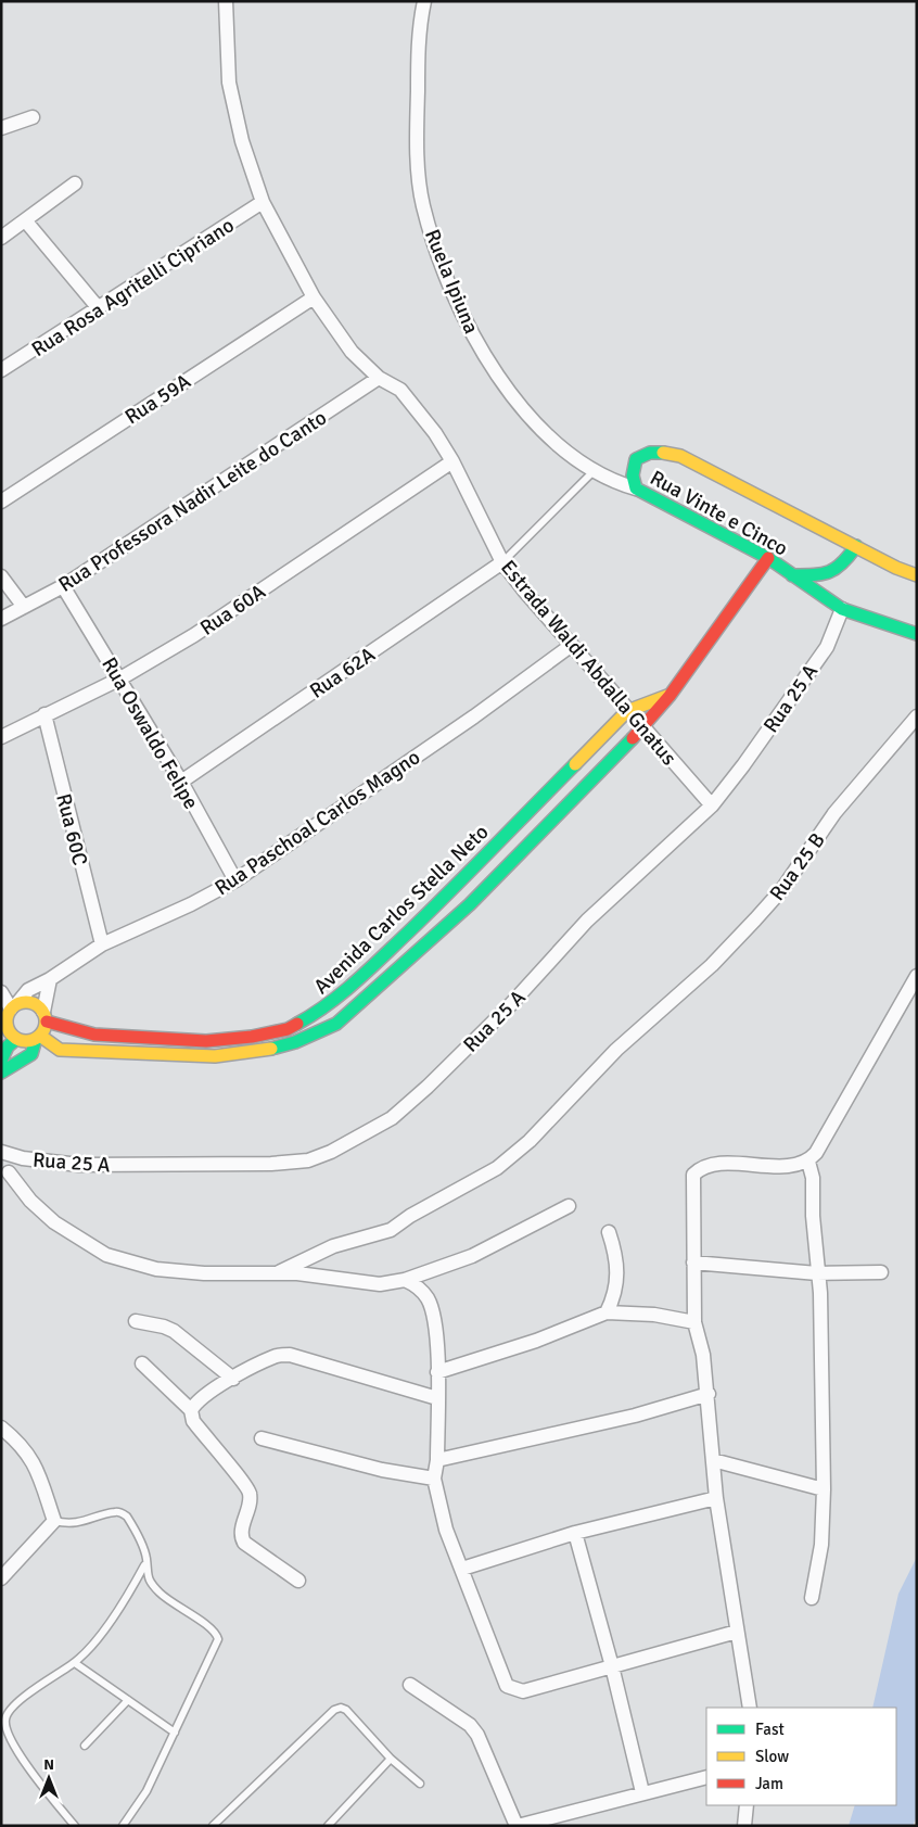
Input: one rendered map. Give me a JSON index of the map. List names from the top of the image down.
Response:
{
  "streets": {
    "street": [
      "Ruela Ipiuna",
      "Rua Rosa Agritelli Cipriano",
      "Rua 59A",
      "Rua Professora Nadir Leite do Canto",
      "Rua Vinte e Cinco",
      "Rua 60A",
      "Estrada Waldi Abdalla Gnatus",
      "Rua 62A",
      "Rua 25 A",
      "Rua Oswaldo Felipe",
      "Rua Paschoal Carlos Magno",
      "Rua 60C",
      "Rua 25 B",
      "Avenida Carlos Stella Neto"
    ]
  },
  "crossings": [
    ["Ruela Ipiuna", "Rua Vinte e Cinco"],
    ["Rua Rosa Agritelli Cipriano", "Estrada Waldi Abdalla Gnatus"],
    ["Rua 59A", "Estrada Waldi Abdalla Gnatus"],
    ["Rua Professora Nadir Leite do Canto", "Estrada Waldi Abdalla Gnatus"],
    ["Rua Professora Nadir Leite do Canto", "Rua Oswaldo Felipe"],
    ["Rua Vinte e Cinco", "Rua 25 A"],
    ["Rua 60A", "Estrada Waldi Abdalla Gnatus"],
    ["Rua 60A", "Rua Oswaldo Felipe"],
    ["Rua 60A", "Rua 60C"],
    ["Estrada Waldi Abdalla Gnatus", "Rua 62A"],
    ["Estrada Waldi Abdalla Gnatus", "Rua 25 A"],
    ["Estrada Waldi Abdalla Gnatus", "Rua Paschoal Carlos Magno"],
    ["Estrada Waldi Abdalla Gnatus", "Avenida Carlos Stella Neto"],
    ["Rua 62A", "Rua Oswaldo Felipe"],
    ["Rua Oswaldo Felipe", "Rua Paschoal Carlos Magno"],
    ["Rua Paschoal Carlos Magno", "Rua 60C"],
    ["Rua Paschoal Carlos Magno", "Avenida Carlos Stella Neto"]
  ],
  "legend": ["Fast", "Slow", "Jam"],
  "north": "top"
}
